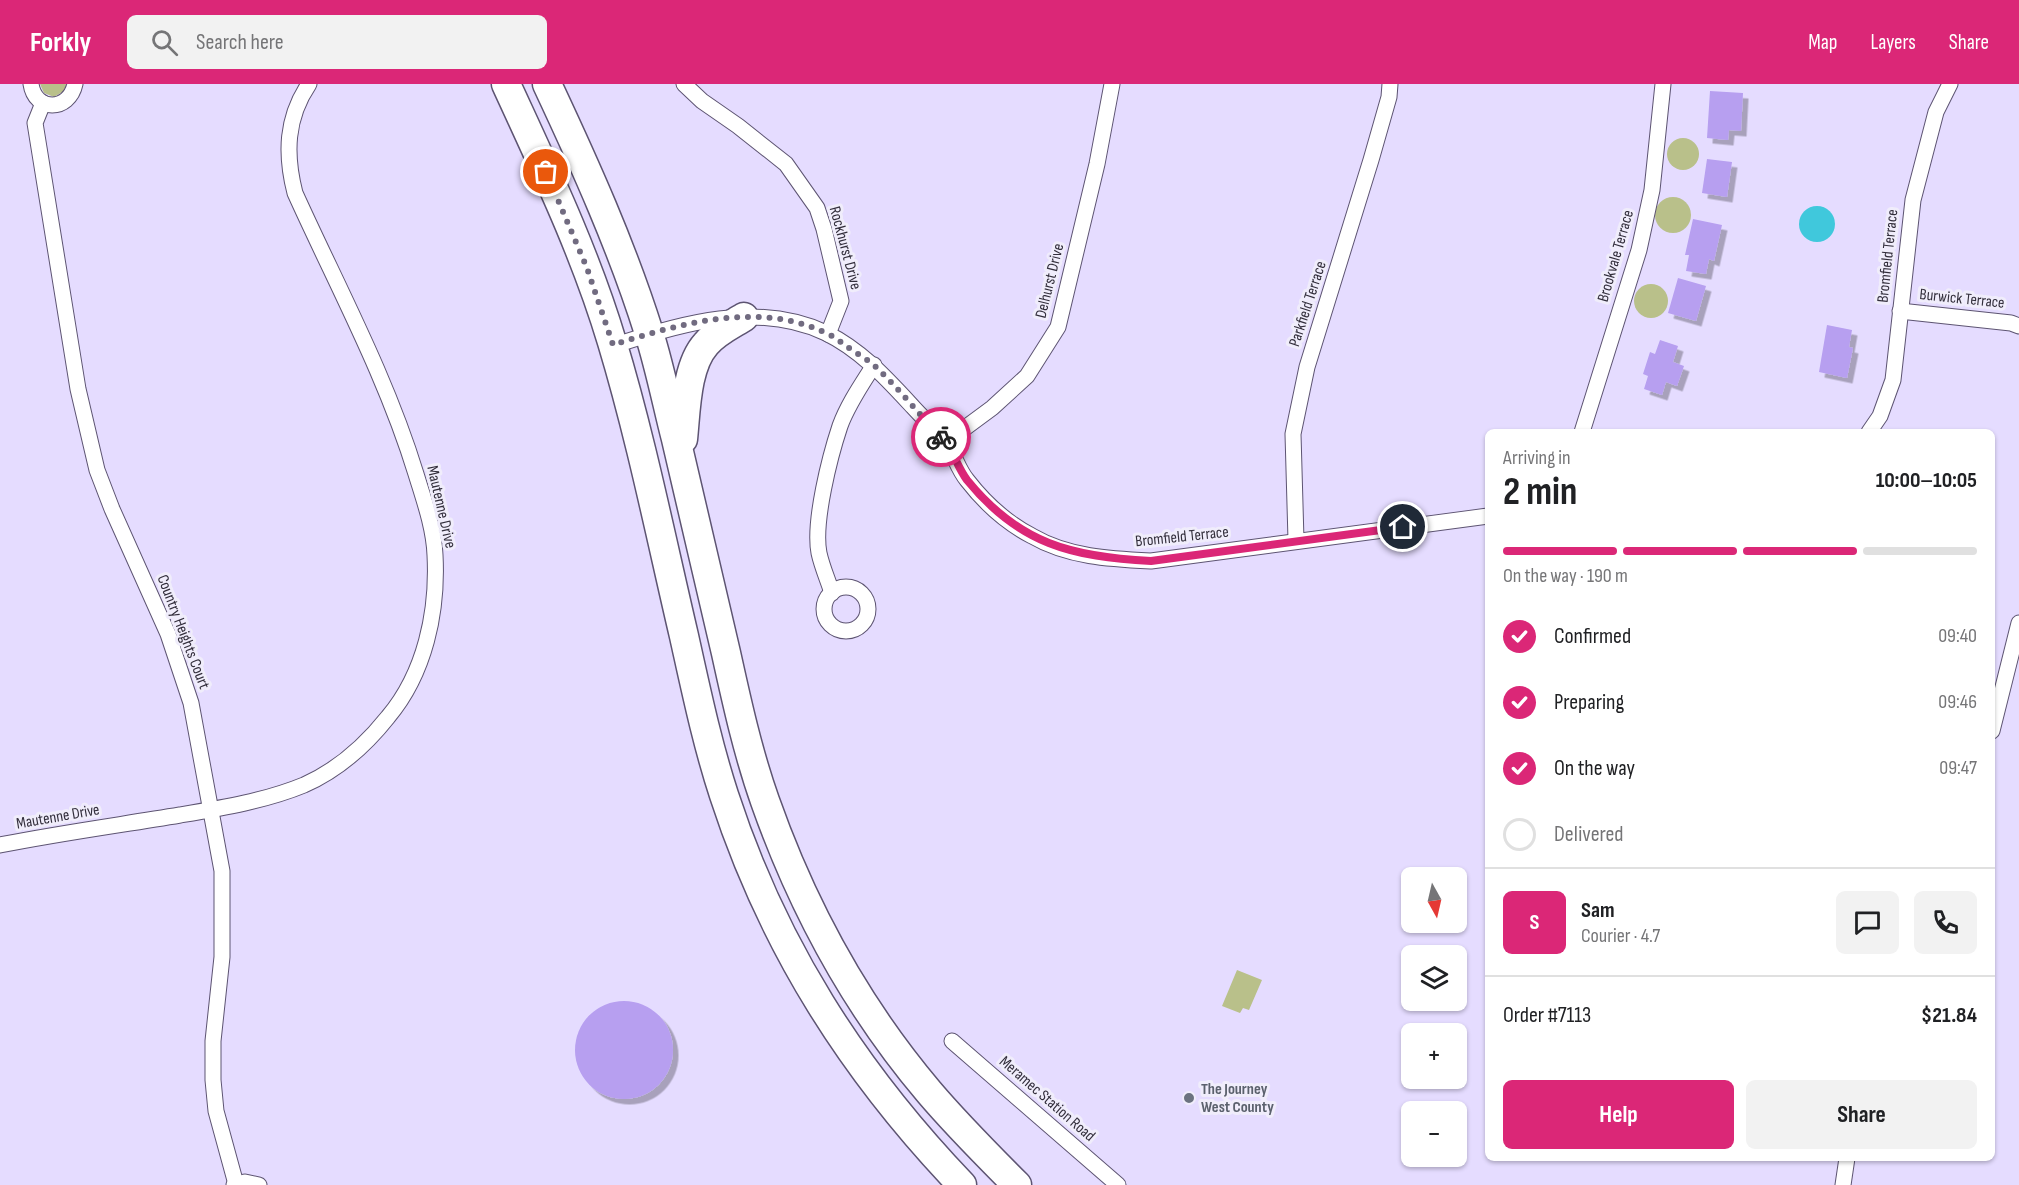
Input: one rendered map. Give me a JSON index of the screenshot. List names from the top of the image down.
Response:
{
  "streets": {
    "street": [
      "Rockhurst Drive",
      "Brookvale Terrace",
      "Bromfield Terrace",
      "Delhurst Drive",
      "Burwick Terrace",
      "Parkfield Terrace",
      "Mautenne Drive",
      "Country Heights Court",
      "Meramec Station Road"
    ]
  },
  "crossings": [
    ["Rockhurst Drive", "Bromfield Terrace"],
    ["Bromfield Terrace", "Delhurst Drive"],
    ["Bromfield Terrace", "Burwick Terrace"],
    ["Bromfield Terrace", "Parkfield Terrace"],
    ["Mautenne Drive", "Country Heights Court"]
  ],
  "places": ["The Journey West County"],
  "north": "bottom",
  "page": {
    "header": "Forkly",
    "search": "Search here",
    "nav": ["Map", "Layers", "Share"],
    "heading": ["2 min", "Arriving in", "10:00–10:05"],
    "panel": [
      "Sam",
      "Courier · 4.7",
      "Order #7113",
      "$21.84"
    ],
    "bar": "On the way · 190 m",
    "list": [
      ["Confirmed", "09:40"],
      ["Preparing", "09:46"],
      ["On the way", "09:47"],
      "Delivered"
    ],
    "map_buttons": ["+", "−"],
    "round": "S",
    "buttons": ["Help", "Share"]
  }
}
